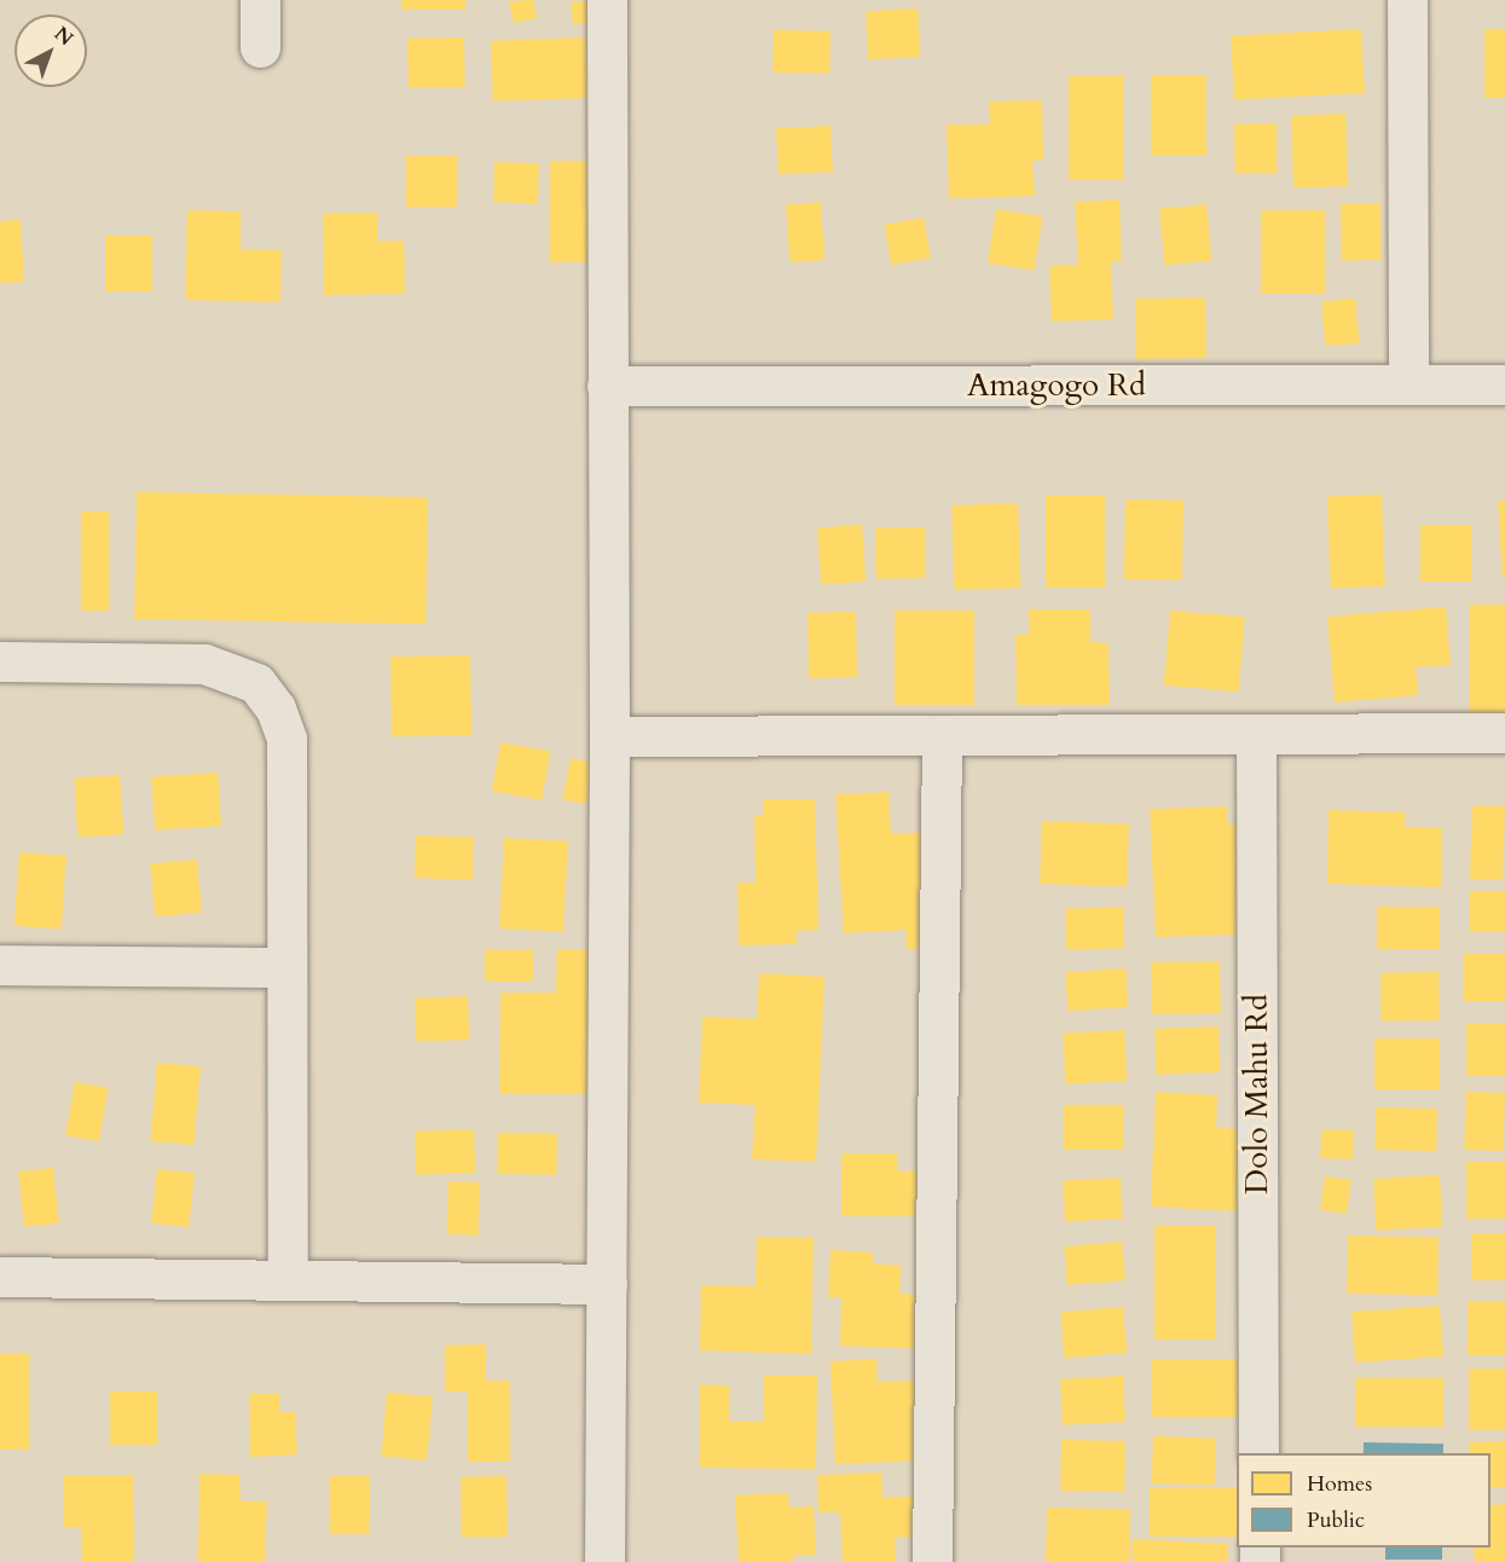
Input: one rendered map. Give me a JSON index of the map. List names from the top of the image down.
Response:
{
  "streets": {
    "street": ["Amagogo Rd", "Dolo Mahu Rd"]
  },
  "legend": ["Homes", "Public"],
  "north": "top right"
}
